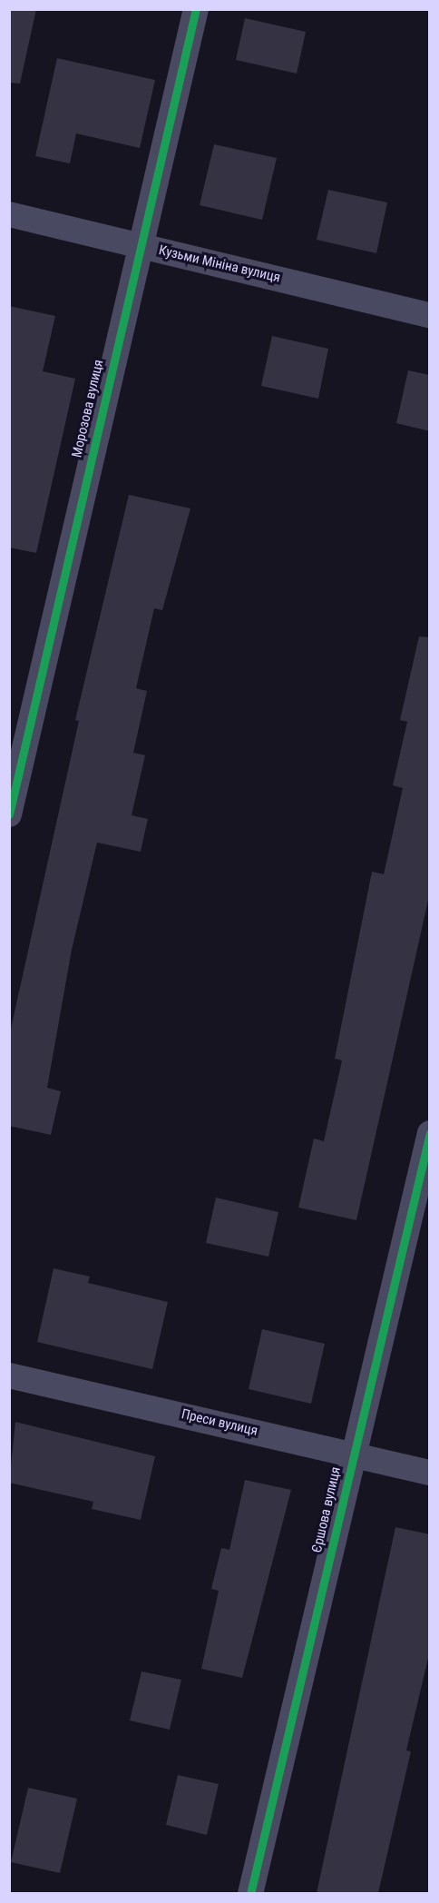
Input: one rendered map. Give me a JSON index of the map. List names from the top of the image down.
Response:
{
  "streets": {
    "street": [
      "Кузьми Мініна вулиця",
      "Морозова вулиця",
      "Преси вулиця",
      "Єршова вулиця"
    ]
  },
  "crossings": [
    ["Кузьми Мініна вулиця", "Морозова вулиця"],
    ["Преси вулиця", "Єршова вулиця"]
  ]
}
